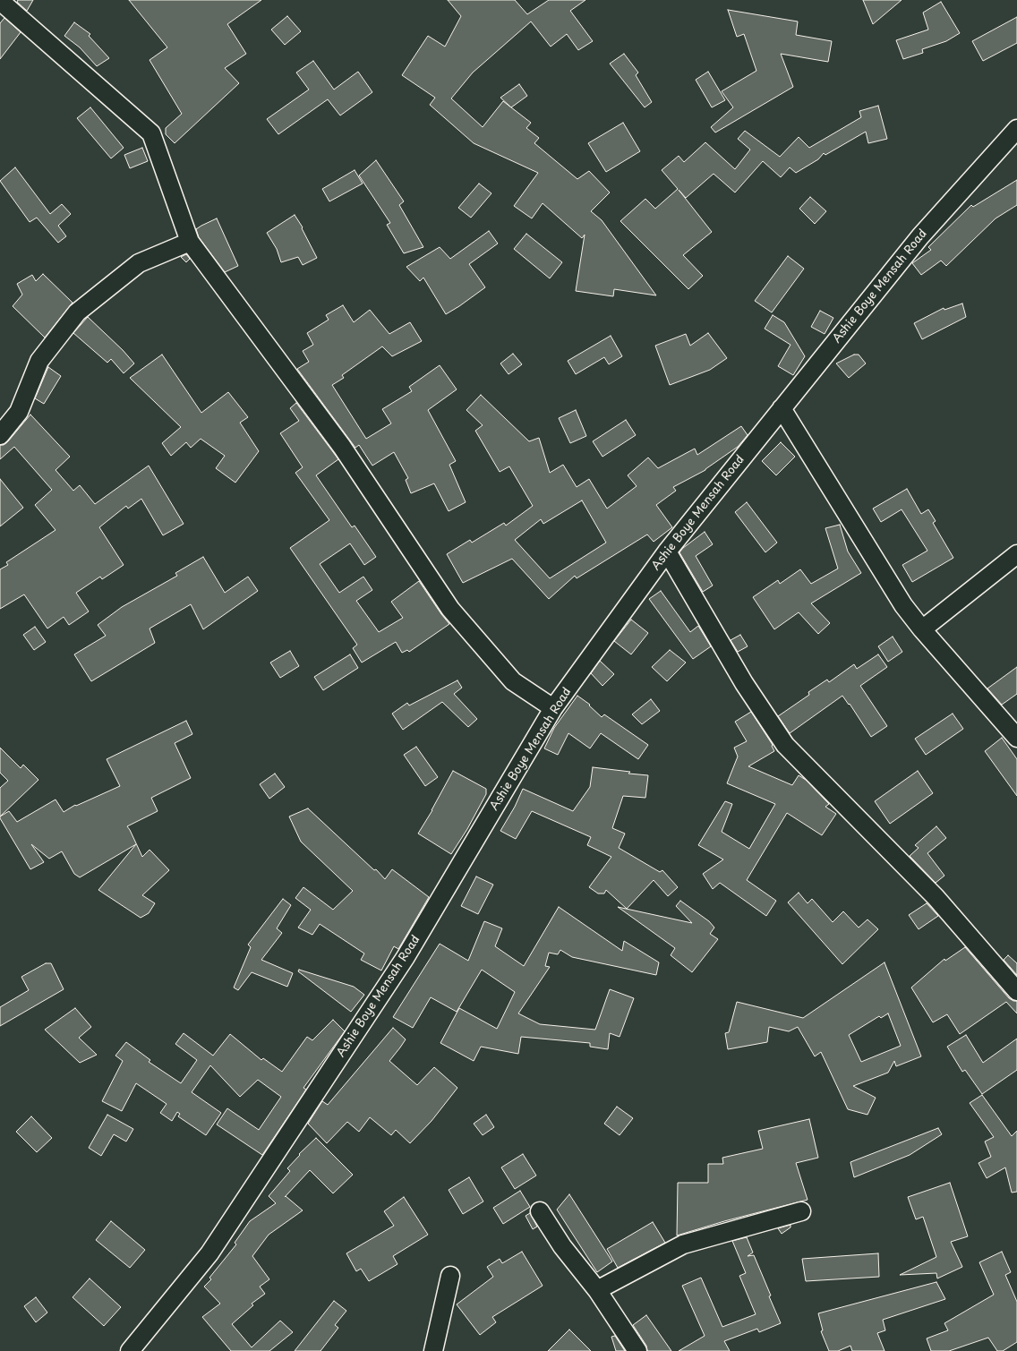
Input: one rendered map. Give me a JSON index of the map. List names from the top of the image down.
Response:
{
  "streets": {
    "street": ["Ashie Boye Mensah Road"]
  }
}
